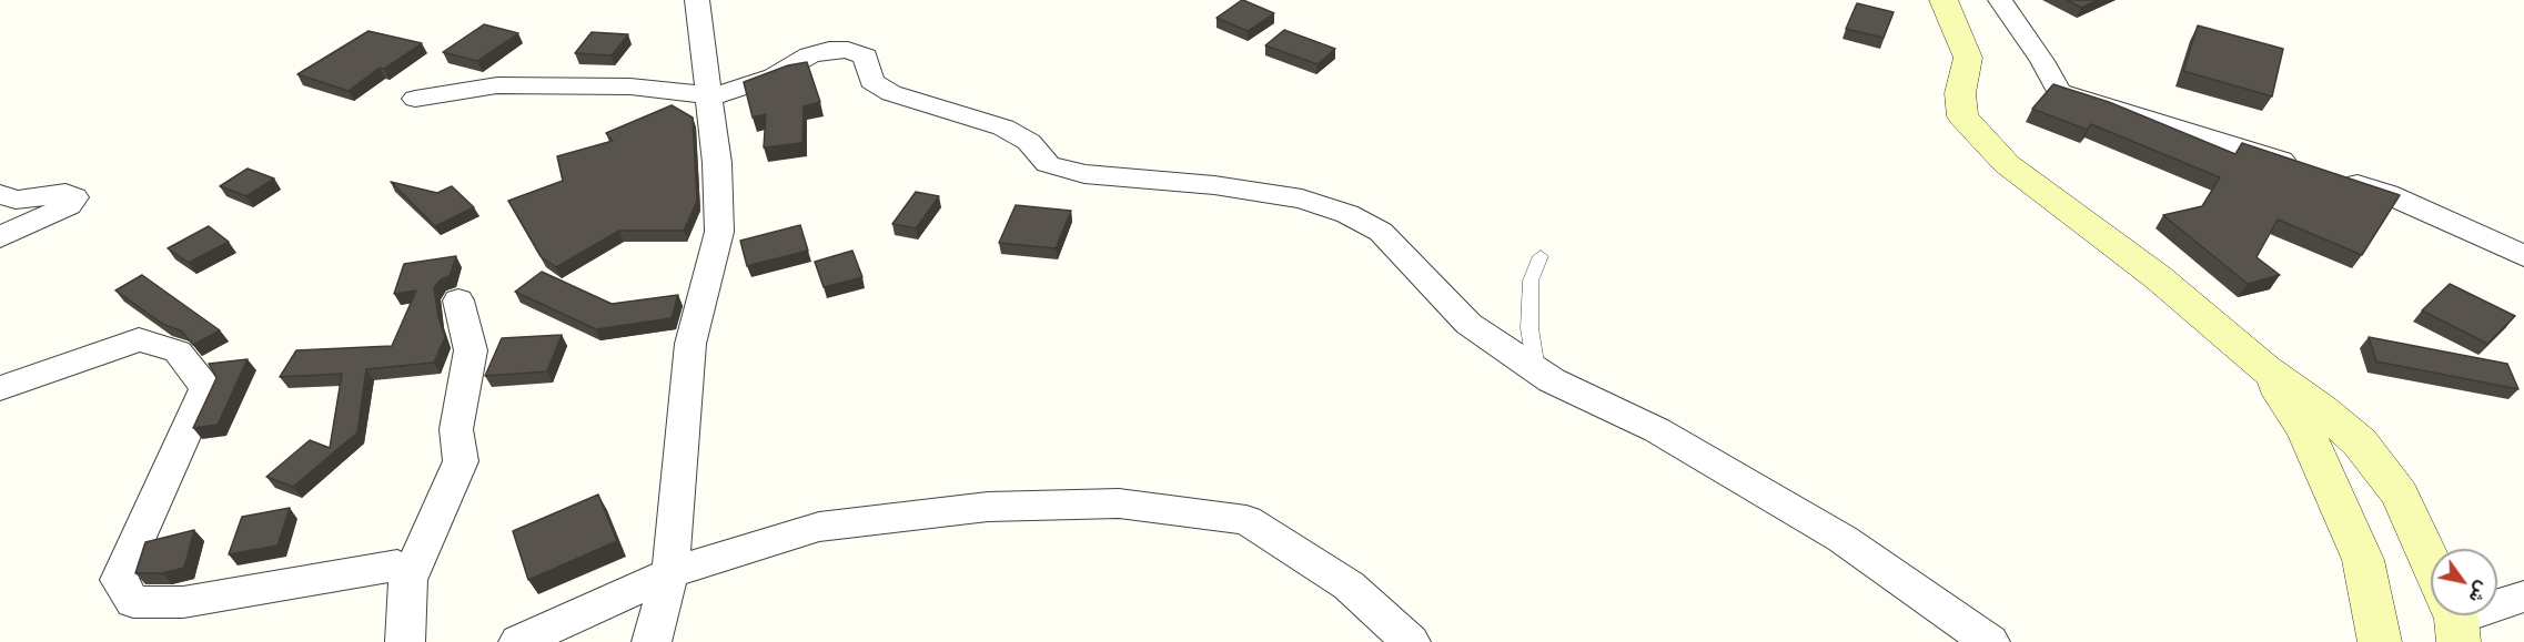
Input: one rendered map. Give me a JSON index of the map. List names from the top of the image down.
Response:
{
  "north": "bottom right"
}
